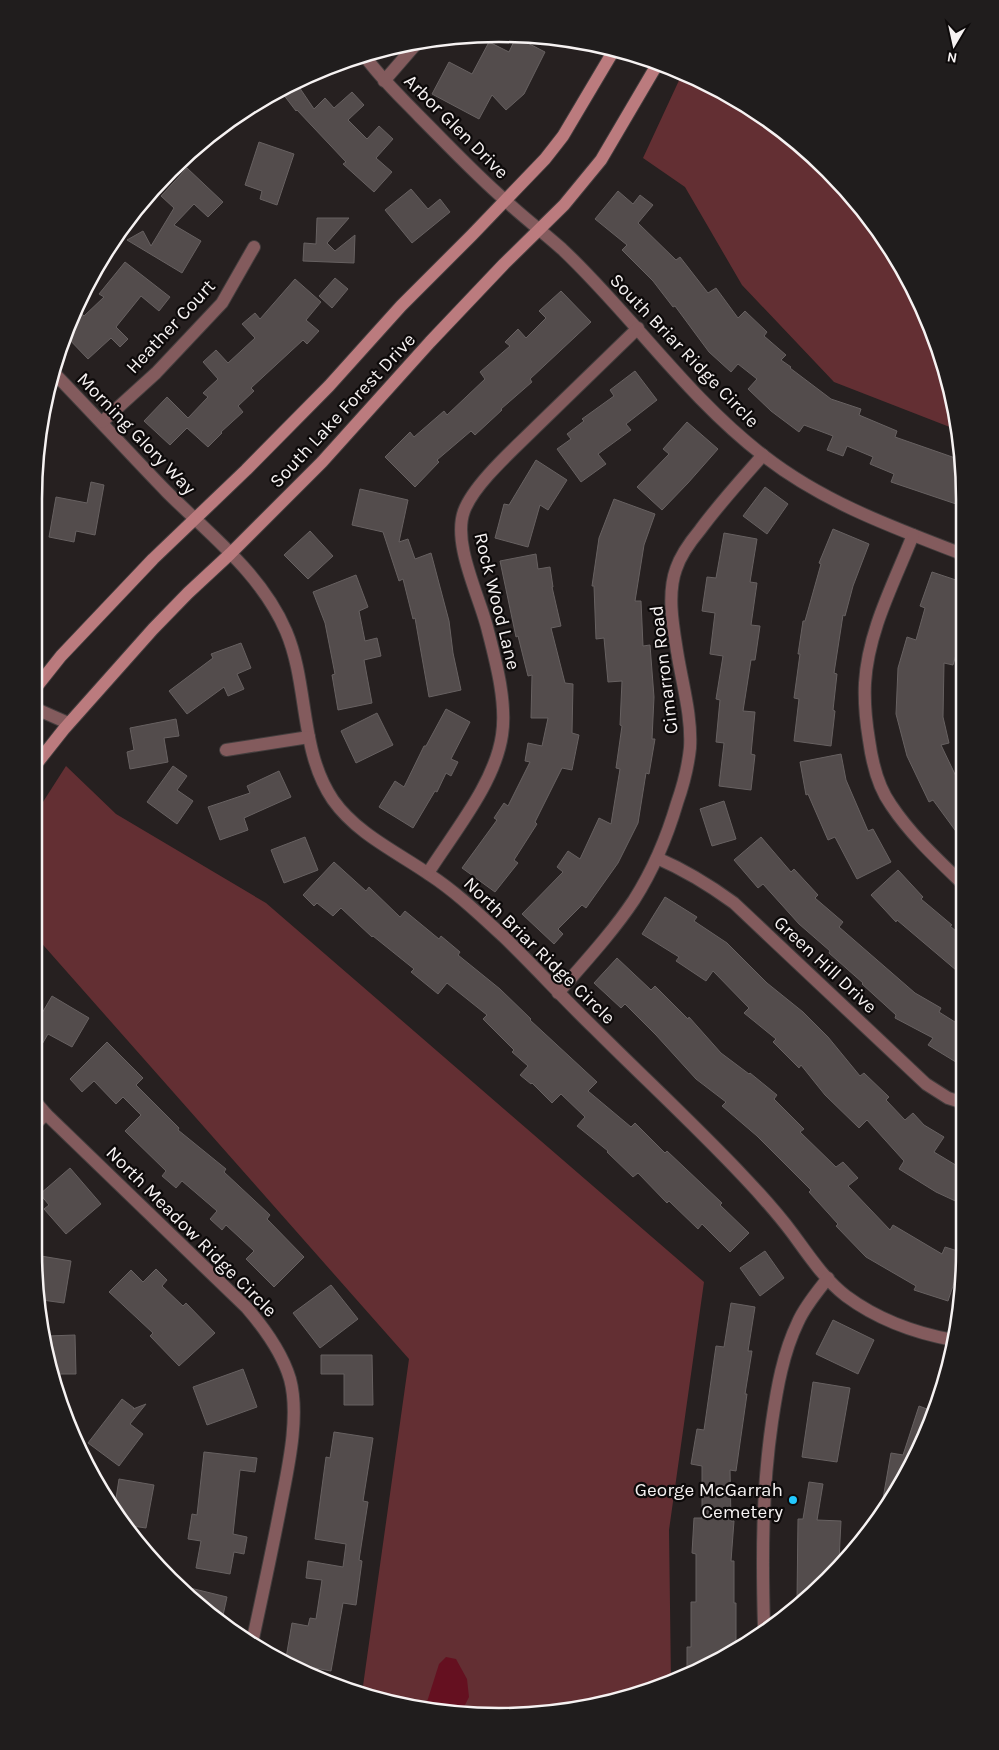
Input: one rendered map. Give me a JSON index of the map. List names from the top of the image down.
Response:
{
  "streets": {
    "main road": ["South Lake Forest Drive"],
    "street": [
      "Arbor Glen Drive",
      "Heather Court",
      "South Briar Ridge Circle",
      "Morning Glory Way",
      "Rock Wood Lane",
      "Cimarron Road",
      "North Briar Ridge Circle",
      "Green Hill Drive",
      "North Meadow Ridge Circle"
    ]
  },
  "crossings": [
    ["Arbor Glen Drive", "South Briar Ridge Circle"],
    ["Arbor Glen Drive", "South Lake Forest Drive"],
    ["Heather Court", "Morning Glory Way"],
    ["South Briar Ridge Circle", "South Lake Forest Drive"],
    ["South Briar Ridge Circle", "Rock Wood Lane"],
    ["South Briar Ridge Circle", "Cimarron Road"],
    ["South Lake Forest Drive", "Morning Glory Way"],
    ["South Lake Forest Drive", "North Briar Ridge Circle"],
    ["Morning Glory Way", "North Briar Ridge Circle"],
    ["Rock Wood Lane", "North Briar Ridge Circle"],
    ["Cimarron Road", "North Briar Ridge Circle"],
    ["Cimarron Road", "Green Hill Drive"]
  ],
  "places": ["George McGarrah Cemetery"],
  "north": "bottom"
}
